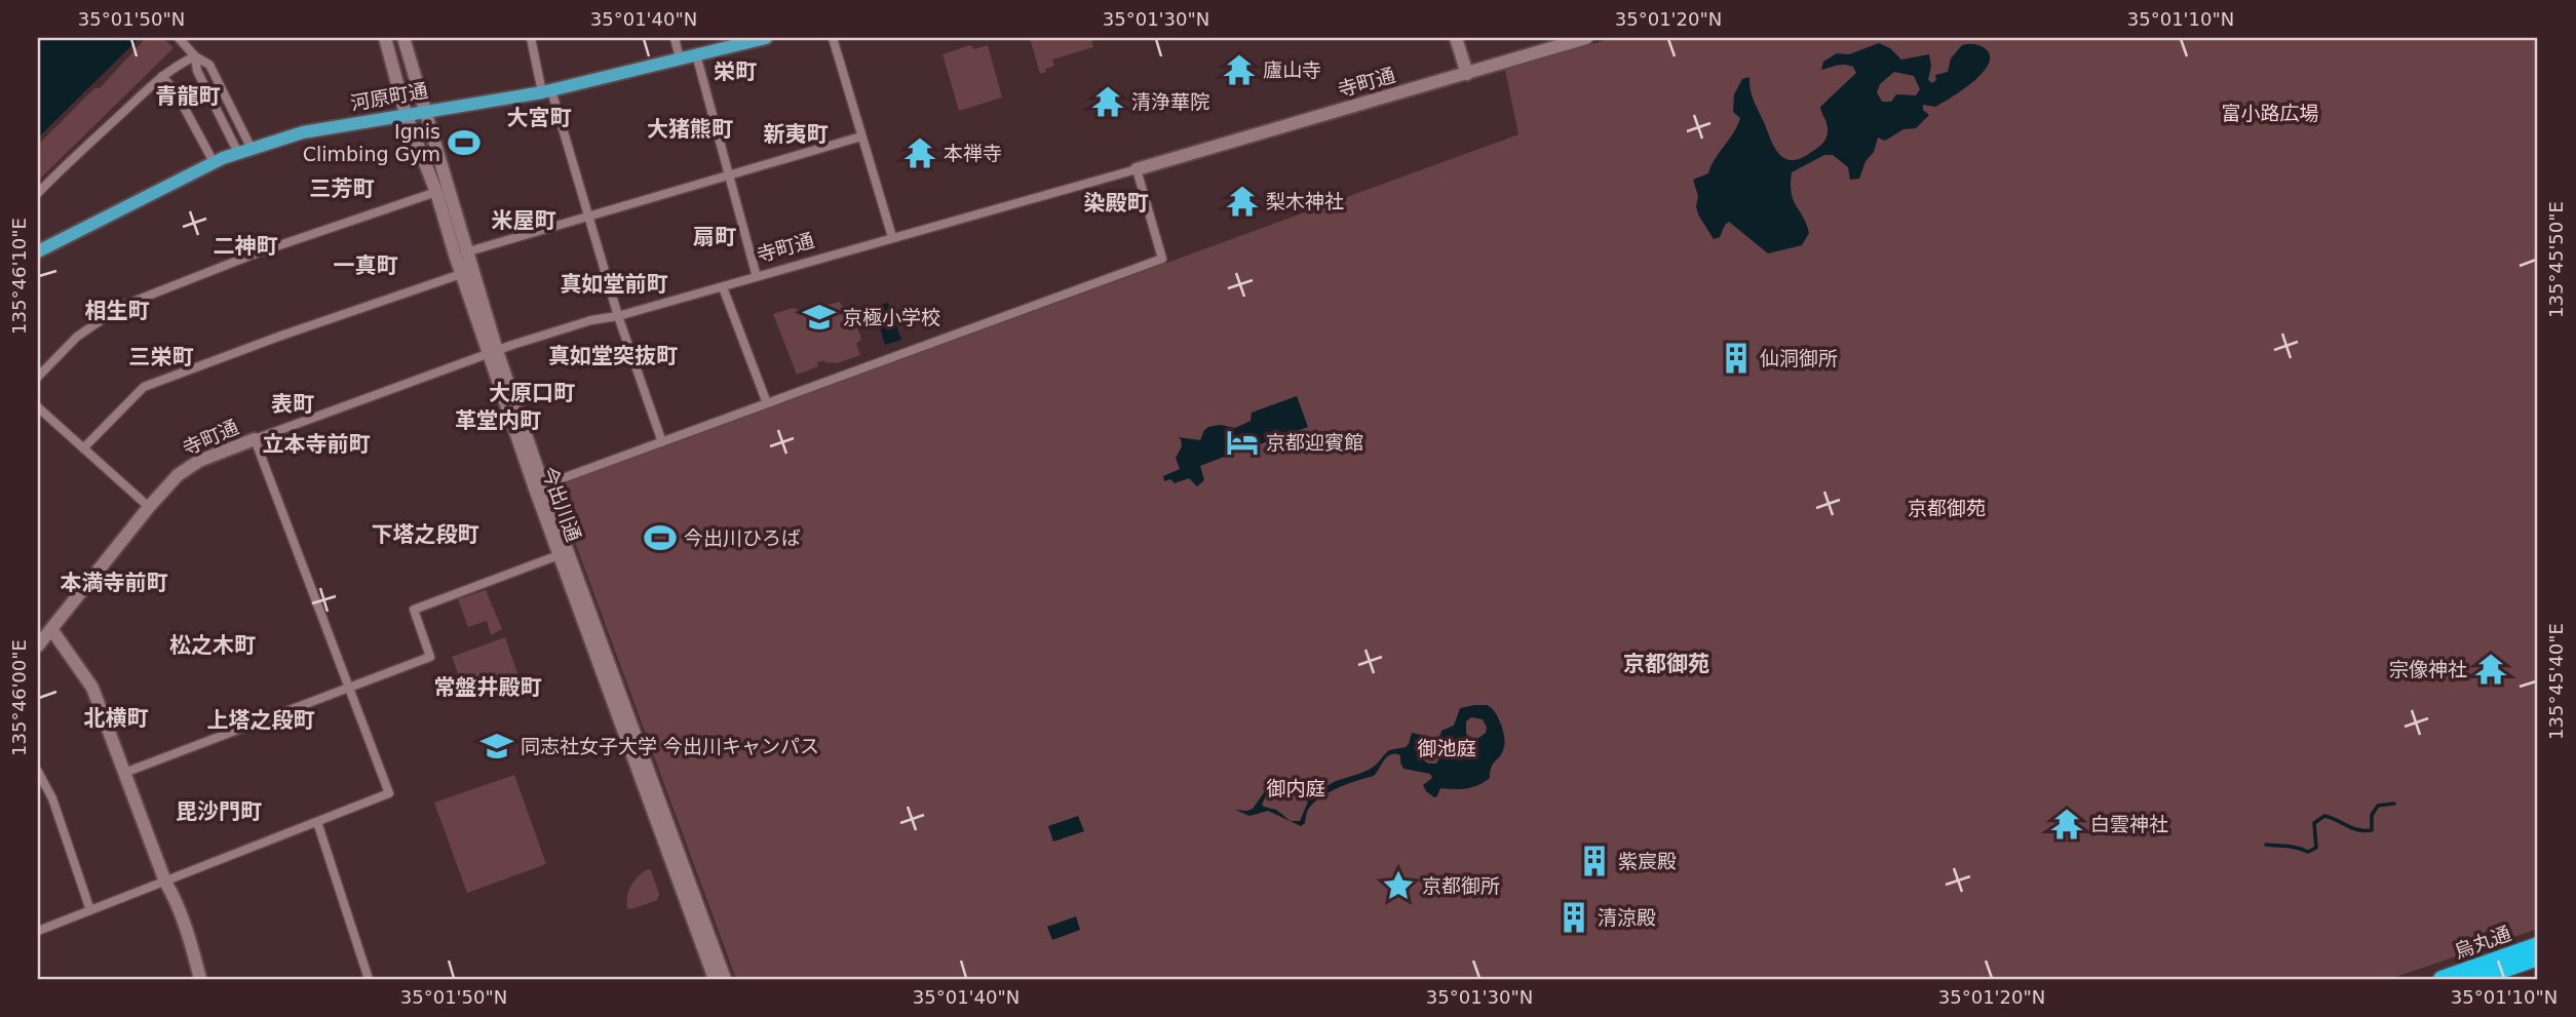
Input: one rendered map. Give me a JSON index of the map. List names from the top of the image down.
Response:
{
  "streets": {
    "highway": ["烏丸通"],
    "main road": ["寺町通", "河原町通", "今出川通"]
  },
  "crossings": [
    ["寺町通", "今出川通"],
    ["河原町通", "今出川通"]
  ],
  "districts": [
    "栄町",
    "青龍町",
    "大宮町",
    "大猪熊町",
    "新夷町",
    "三芳町",
    "染殿町",
    "米屋町",
    "扇町",
    "二神町",
    "一真町",
    "真如堂前町",
    "相生町",
    "真如堂突抜町",
    "三栄町",
    "大原口町",
    "表町",
    "革堂内町",
    "立本寺前町",
    "下塔之段町",
    "本満寺前町",
    "松之木町",
    "京都御苑",
    "常盤井殿町",
    "北横町",
    "上塔之段町",
    "毘沙門町"
  ],
  "parks": [
    "富小路広場",
    "京都御苑",
    "御池庭",
    "御内庭"
  ],
  "places": {
    "temple": [
      "廬山寺",
      "清浄華院",
      "本禅寺",
      "梨木神社",
      "宗像神社",
      "白雲神社"
    ],
    "sports": ["Ignis Climbing Gym", "今出川ひろば"],
    "school or university": ["京極小学校", "同志社女子大学 今出川キャンパス"],
    "building": ["仙洞御所", "紫宸殿", "清涼殿"],
    "hotel": ["京都迎賓館"],
    "place": ["京都御所"]
  },
  "coordinates": [
    "35°01'50\"N",
    "35°01'40\"N",
    "35°01'30\"N",
    "35°01'20\"N",
    "35°01'10\"N",
    "135°45'50\"E",
    "135°46'10\"E",
    "135°45'40\"E",
    "135°46'00\"E"
  ]
}
